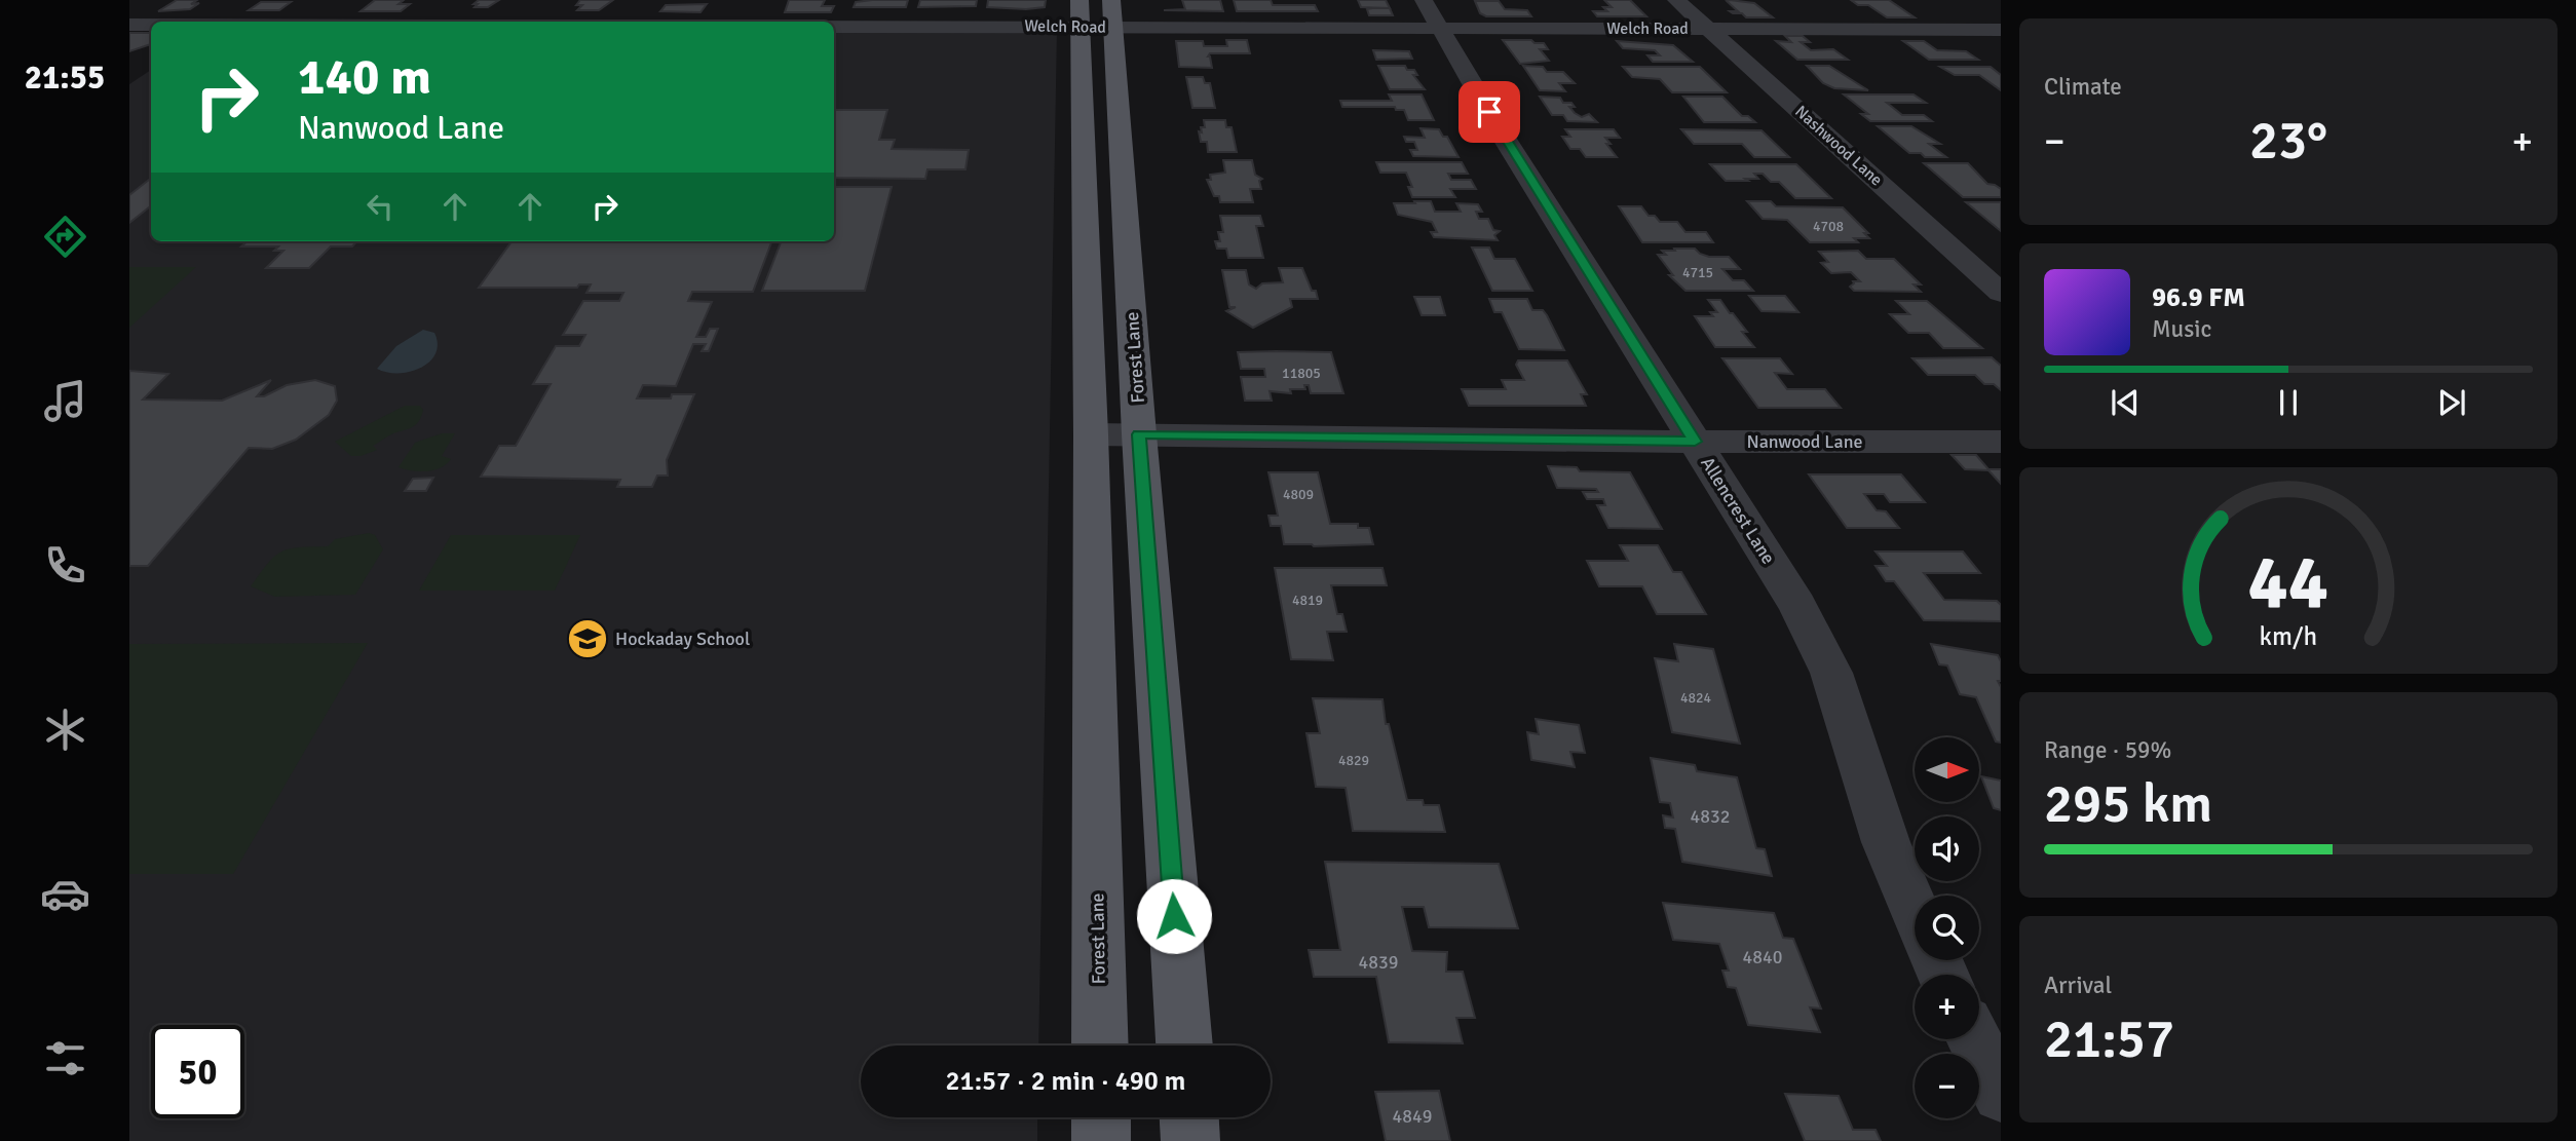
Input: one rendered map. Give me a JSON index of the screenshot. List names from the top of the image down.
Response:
{
  "streets": {
    "main road": ["Forest Lane"],
    "street": [
      "Welch Road",
      "Nashwood Lane",
      "Nanwood Lane",
      "Allencrest Lane"
    ]
  },
  "crossings": [
    ["Welch Road", "Nashwood Lane"],
    ["Welch Road", "Forest Lane"],
    ["Welch Road", "Allencrest Lane"],
    ["Forest Lane", "Nanwood Lane"],
    ["Nanwood Lane", "Allencrest Lane"]
  ],
  "places": {
    "school or university": ["Hockaday School"]
  },
  "house_numbers": [
    "4708",
    "4715",
    "11805",
    "4809",
    "4819",
    "4824",
    "4829",
    "4832",
    "4840",
    "4839",
    "4849"
  ],
  "north": "right",
  "page": {
    "tabs": "21:55",
    "tile": [
      "Climate",
      ["Range · 59%", "295 km"],
      ["Arrival", "21:57"]
    ],
    "turn": ["140 m", "Nanwood Lane"],
    "heat": ["−", "23°", "+"],
    "song": ["96.9 FM", "Music"],
    "map_buttons": ["+", "−"],
    "limit": "50",
    "trip": "21:57 · 2 min · 490 m",
    "gauge": ["44", "km/h"]
  }
}
